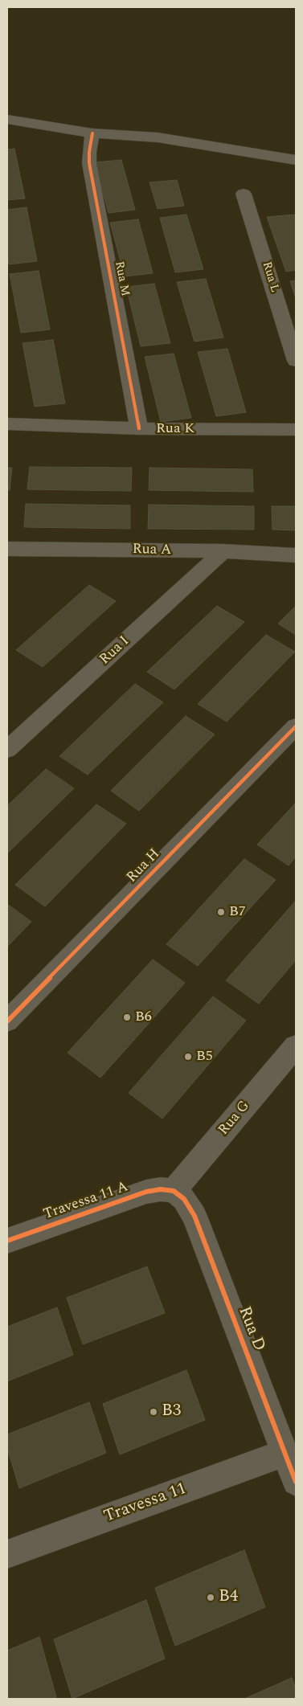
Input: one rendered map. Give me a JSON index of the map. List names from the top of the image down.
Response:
{
  "streets": {
    "street": [
      "Rua L",
      "Rua M",
      "Rua K",
      "Rua A",
      "Rua I",
      "Rua H",
      "Rua G",
      "Travessa 11 A",
      "Rua D",
      "Travessa 11"
    ]
  },
  "crossings": [
    ["Rua M", "Rua K"],
    ["Rua A", "Rua I"],
    ["Rua G", "Travessa 11 A"],
    ["Rua G", "Rua D"],
    ["Travessa 11 A", "Rua D"],
    ["Rua D", "Travessa 11"]
  ],
  "places": [
    "B7",
    "B6",
    "B5",
    "B3",
    "B4"
  ]
}
